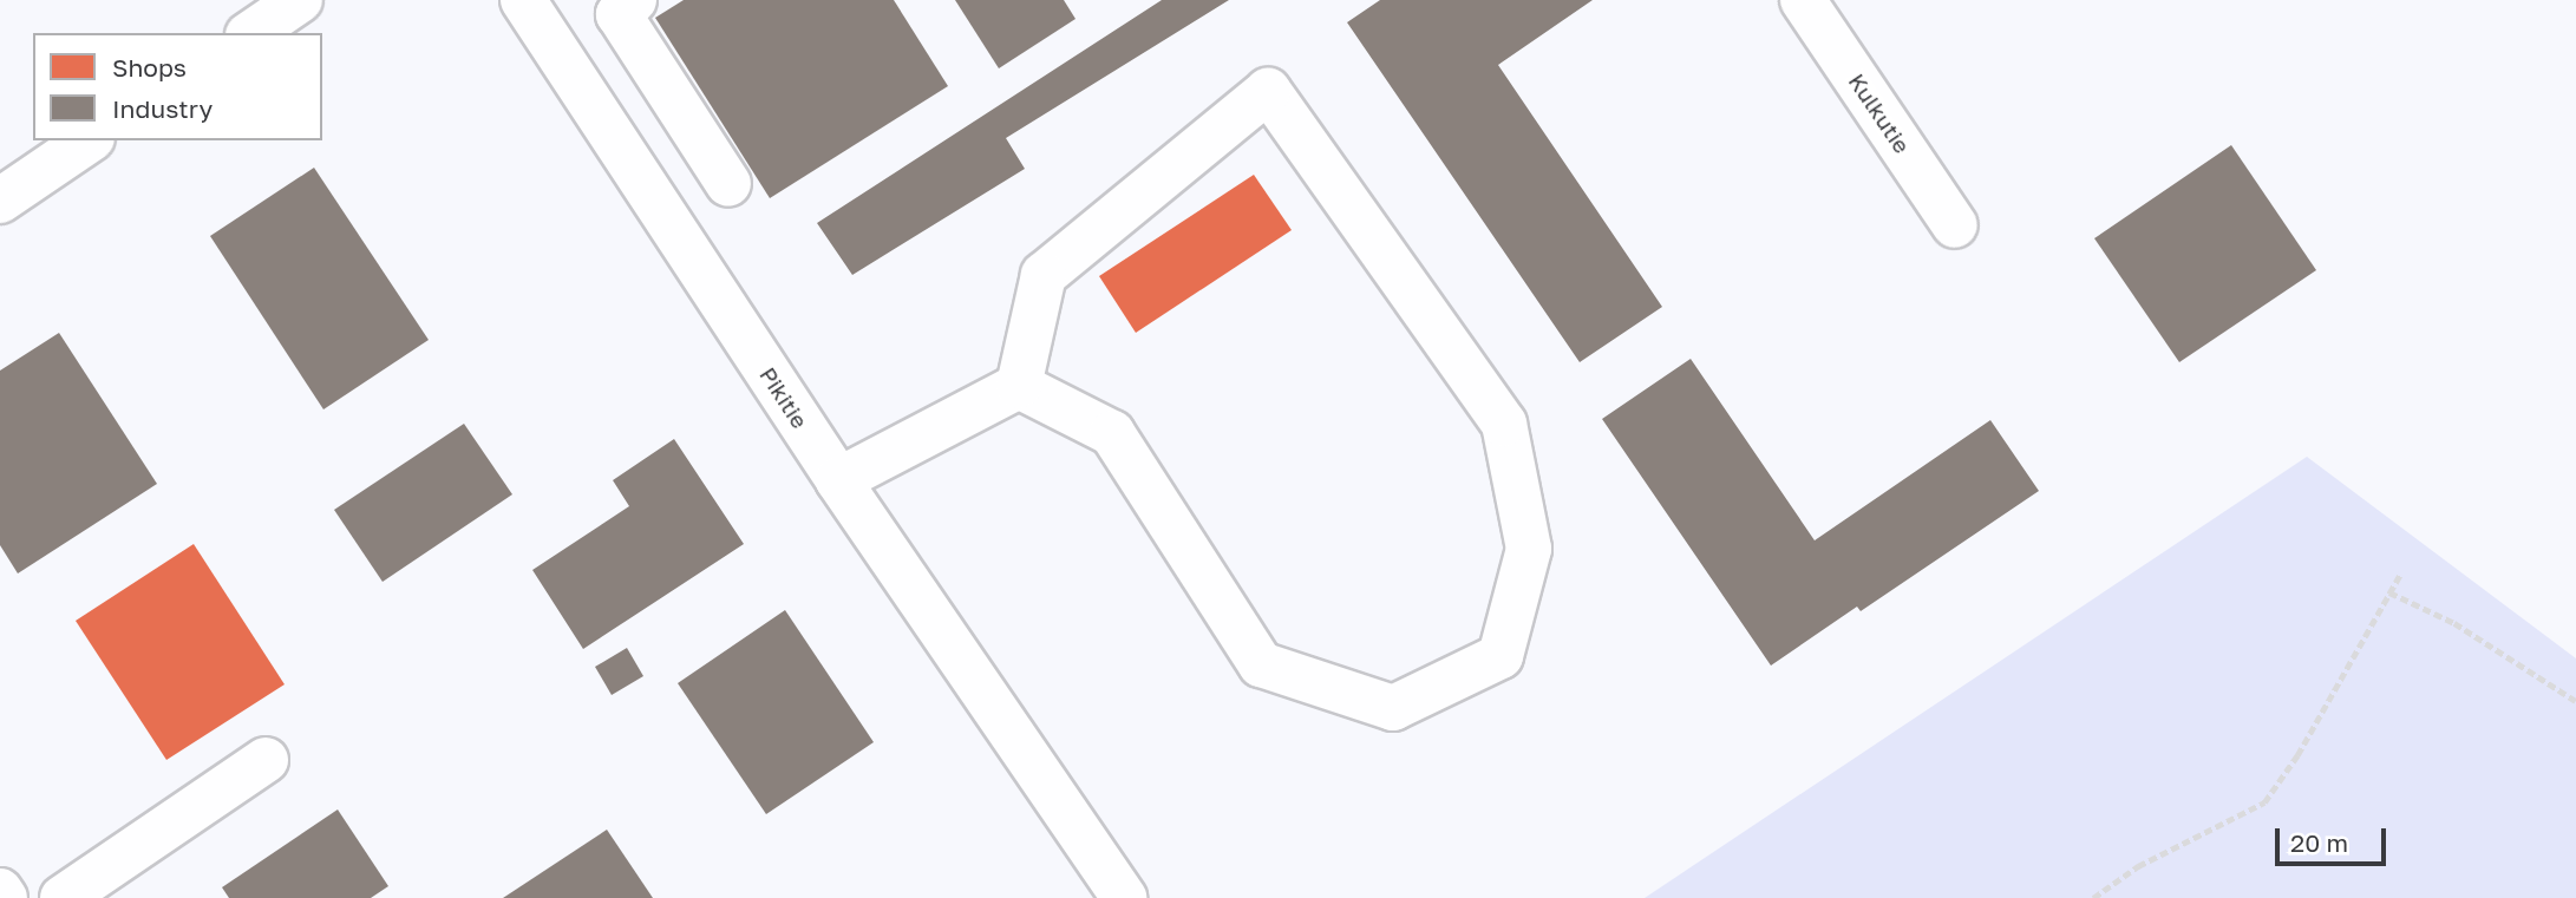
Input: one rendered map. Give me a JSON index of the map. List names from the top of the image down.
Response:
{
  "streets": {
    "street": ["Kulkutie", "Pikitie"]
  },
  "legend": ["Shops", "Industry"],
  "scale_bar": "20 m"
}
